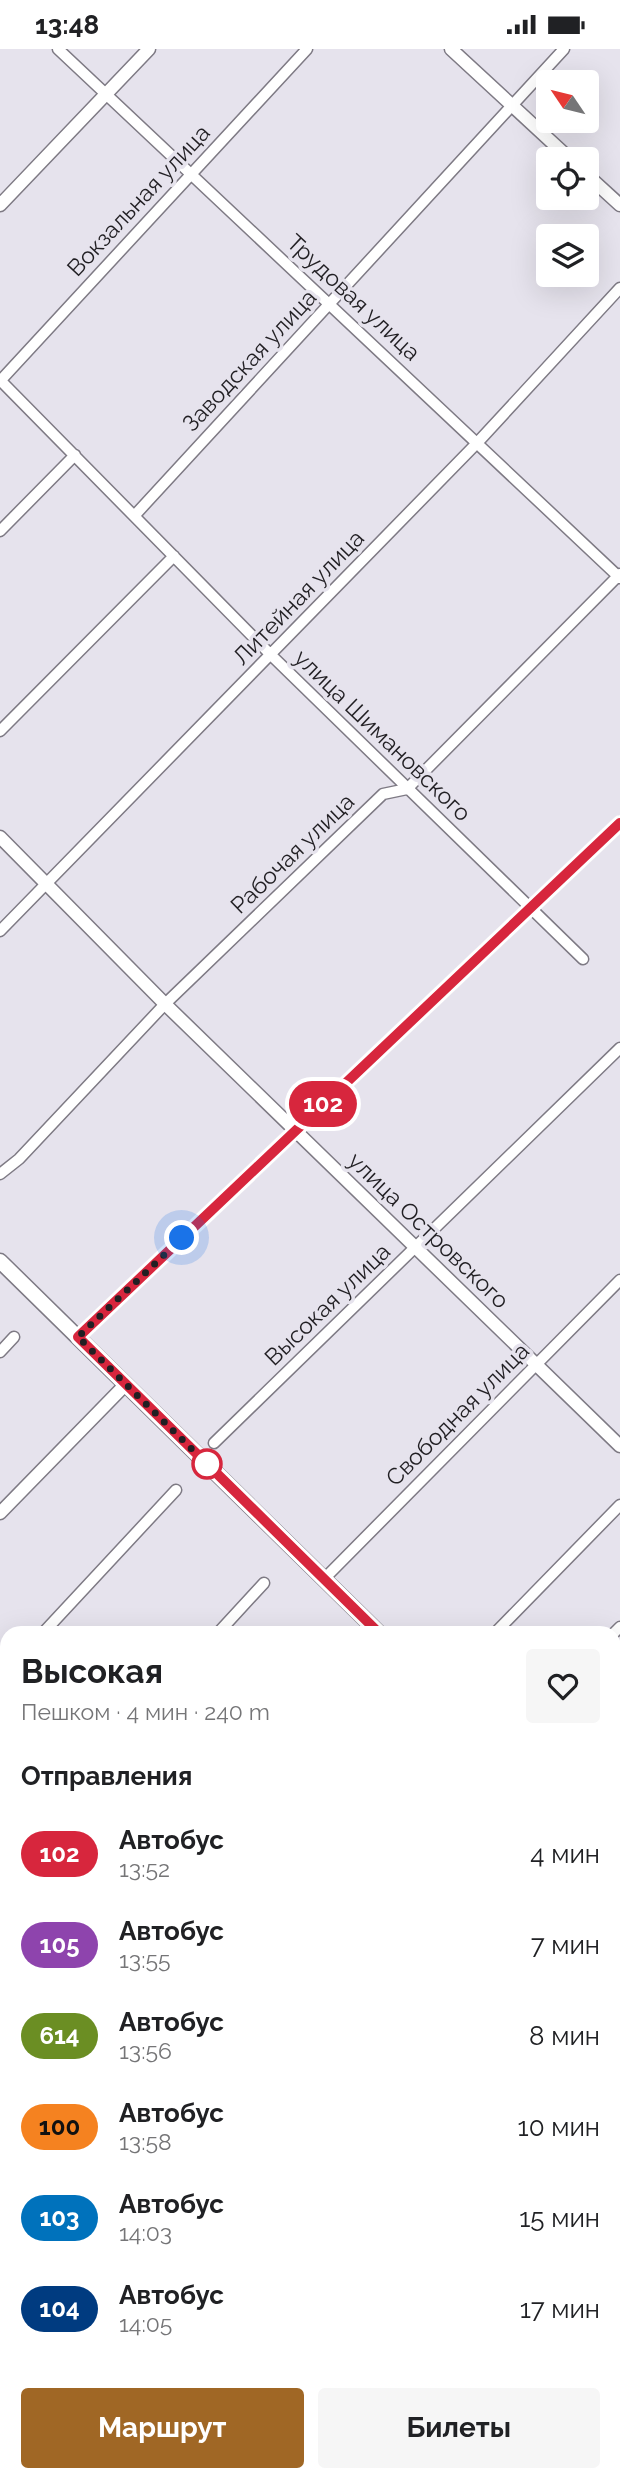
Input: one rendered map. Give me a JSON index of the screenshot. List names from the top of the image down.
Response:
{
  "streets": {
    "street": [
      "Вокзальная улица",
      "Трудовая улица",
      "Заводская улица",
      "Литейная улица",
      "улица Шимановского",
      "Рабочая улица",
      "улица Островского",
      "Высокая улица",
      "Свободная улица"
    ]
  },
  "crossings": [
    ["Вокзальная улица", "Трудовая улица"],
    ["Вокзальная улица", "улица Шимановского"],
    ["Трудовая улица", "Заводская улица"],
    ["Трудовая улица", "Литейная улица"],
    ["Трудовая улица", "Рабочая улица"],
    ["Заводская улица", "улица Шимановского"],
    ["Литейная улица", "улица Шимановского"],
    ["Литейная улица", "улица Островского"],
    ["улица Шимановского", "Рабочая улица"],
    ["Рабочая улица", "улица Островского"],
    ["улица Островского", "Высокая улица"],
    ["улица Островского", "Свободная улица"]
  ],
  "lines": ["bus line 102"],
  "north": "top left",
  "page": {
    "status": "13:48",
    "on_map": "102",
    "heading": [
      ["Высокая", "Пешком · 4 мин · 240 m"],
      "Отправления"
    ],
    "list": [
      {
        "mark": "102",
        "name": "Автобус",
        "note": "13:52",
        "value": "4 мин"
      },
      {
        "mark": "105",
        "name": "Автобус",
        "note": "13:55",
        "value": "7 мин"
      },
      {
        "mark": "614",
        "name": "Автобус",
        "note": "13:56",
        "value": "8 мин"
      },
      {
        "mark": "100",
        "name": "Автобус",
        "note": "13:58",
        "value": "10 мин"
      },
      {
        "mark": "103",
        "name": "Автобус",
        "note": "14:03",
        "value": "15 мин"
      },
      {
        "mark": "104",
        "name": "Автобус",
        "note": "14:05",
        "value": "17 мин"
      }
    ],
    "buttons": ["Маршрут", "Билеты"]
  }
}
